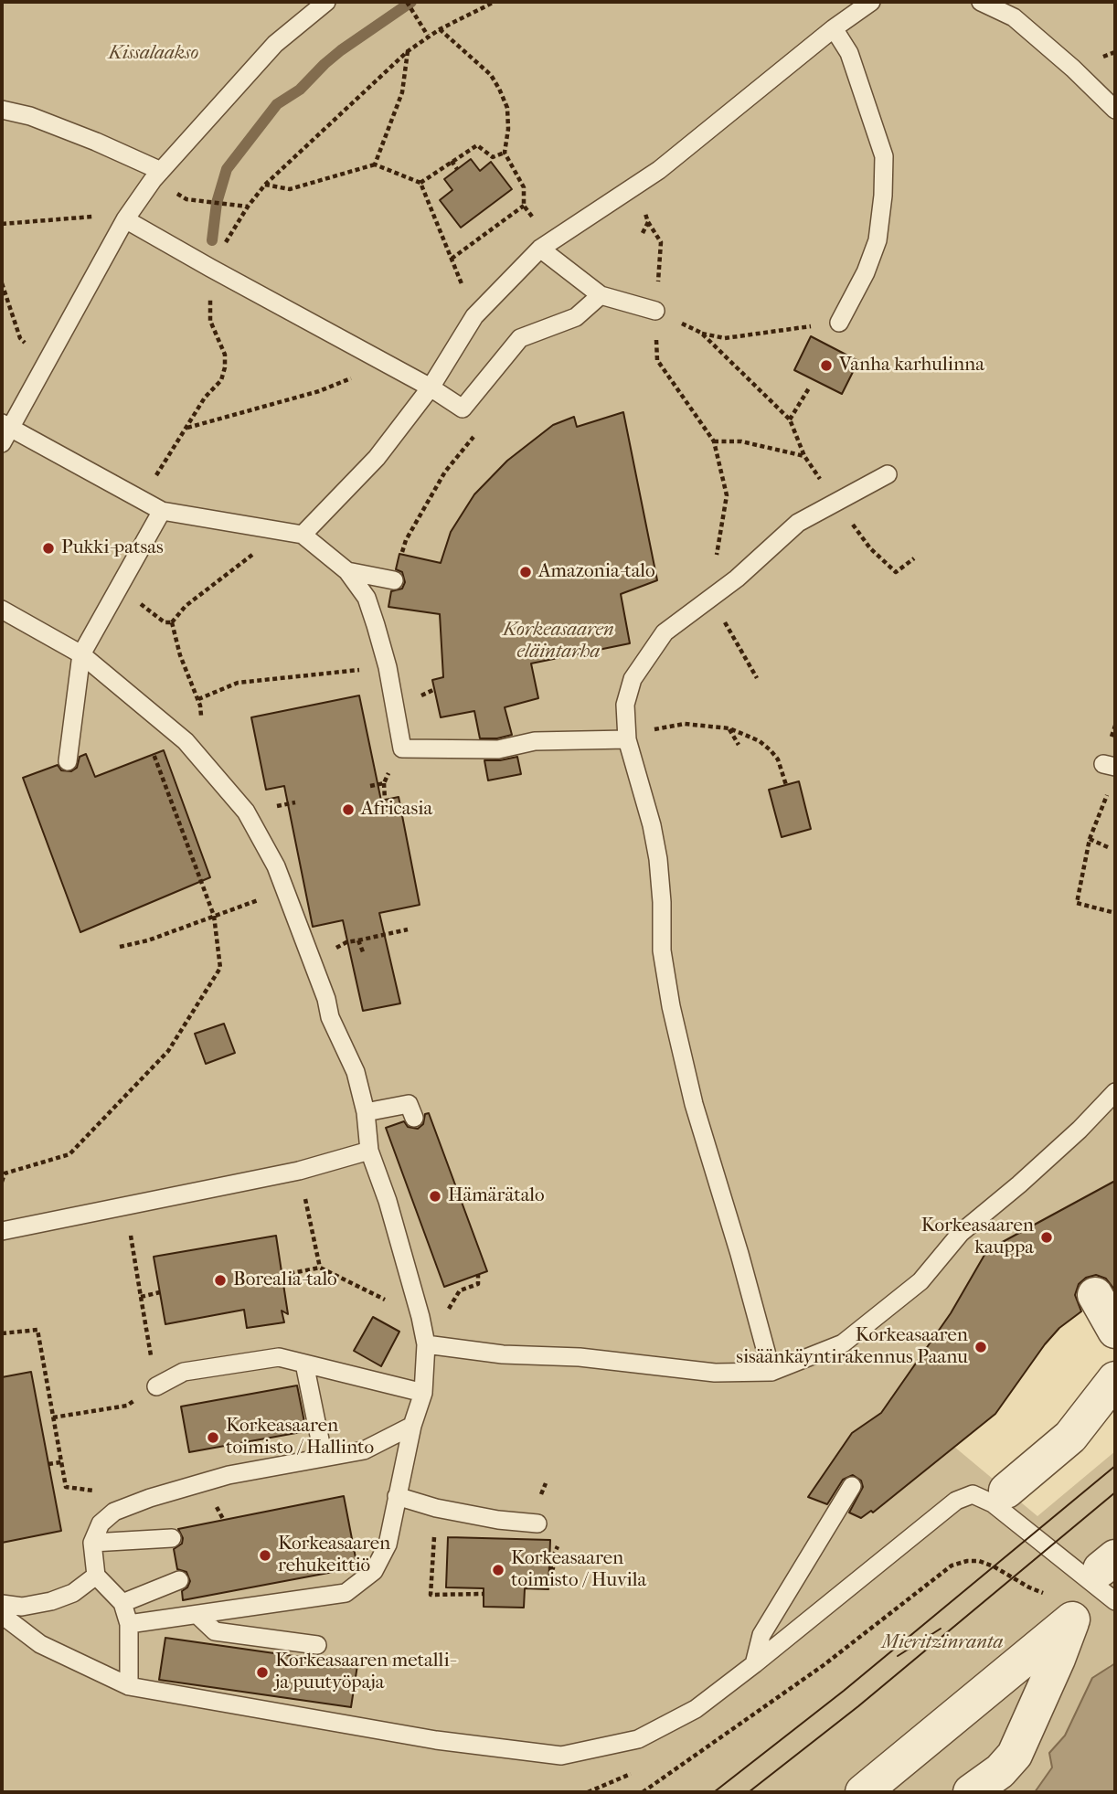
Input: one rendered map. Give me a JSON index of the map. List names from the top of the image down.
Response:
{
  "parks": ["Kissalaakso", "Korkeasaaren eläintarha", "Mieritzinranta"],
  "places": [
    "Vanha karhulinna",
    "Pukki-patsas",
    "Amazonia-talo",
    "Africasia",
    "Hämärätalo",
    "Korkeasaaren kauppa",
    "Borealia-talo",
    "Korkeasaaren sisäänkäyntirakennus Paanu",
    "Korkeasaaren toimisto / Hallinto",
    "Korkeasaaren rehukeittiö",
    "Korkeasaaren toimisto / Huvila",
    "Korkeasaaren metalli- ja puutyöpaja"
  ]
}
